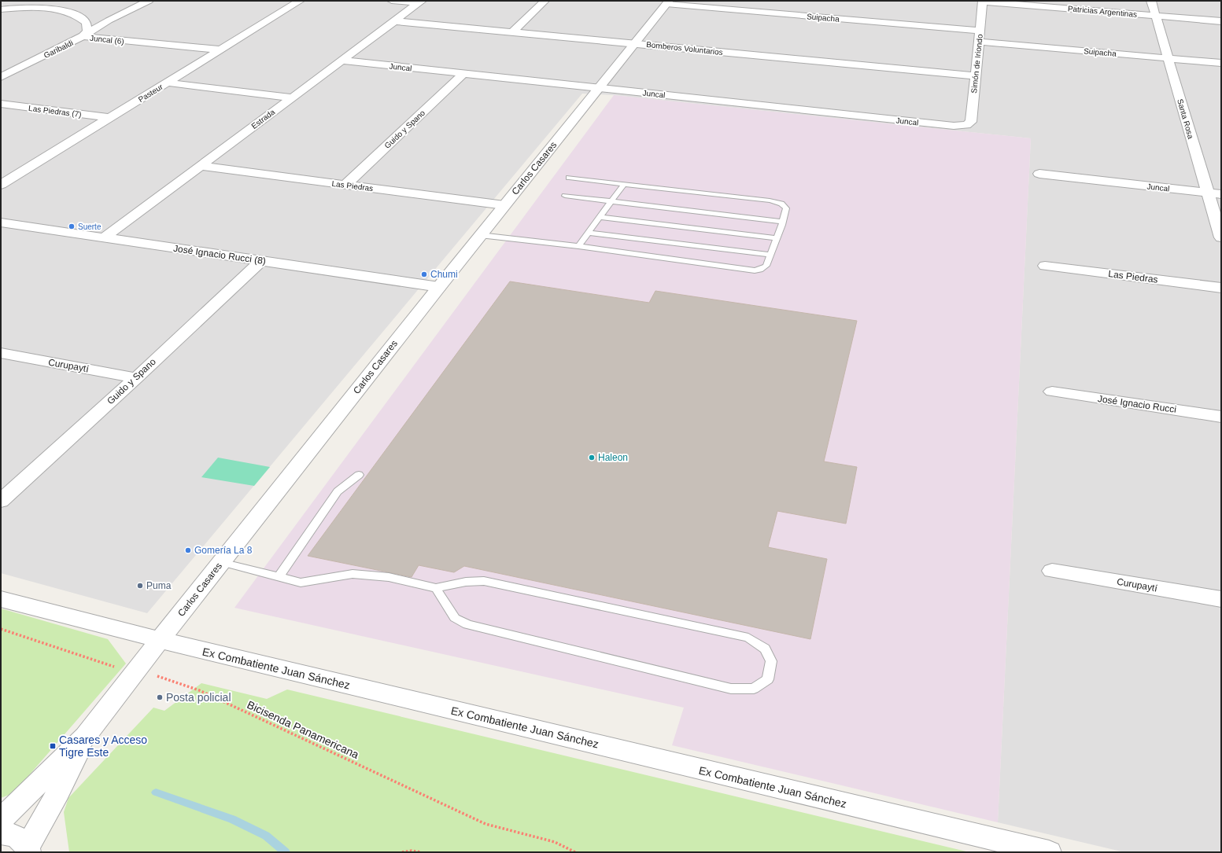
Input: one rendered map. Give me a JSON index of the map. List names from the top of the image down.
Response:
{
  "streets": {
    "street": [
      "Patricias Argentinas",
      "Suipacha",
      "Juncal (6)",
      "Bomberos Voluntarios",
      "Garibaldi",
      "Simón de Iriondo",
      "Juncal",
      "Pasteur",
      "Las Piedras (7)",
      "Estrada",
      "Santa Rosa",
      "Guido y Spano",
      "Carlos Casares",
      "Las Piedras",
      "José Ignacio Rucci (8)",
      "Curupaytí",
      "José Ignacio Rucci",
      "Ex Combatiente Juan Sánchez"
    ],
    "path": ["Bicisenda Panamericana"]
  },
  "crossings": [
    ["Patricias Argentinas", "Simón de Iriondo"],
    ["Patricias Argentinas", "Santa Rosa"],
    ["Suipacha", "Simón de Iriondo"],
    ["Suipacha", "Santa Rosa"],
    ["Suipacha", "Carlos Casares"],
    ["Juncal (6)", "Garibaldi"],
    ["Juncal (6)", "Pasteur"],
    ["Bomberos Voluntarios", "Simón de Iriondo"],
    ["Bomberos Voluntarios", "Estrada"],
    ["Bomberos Voluntarios", "Carlos Casares"],
    ["Simón de Iriondo", "Juncal"],
    ["Juncal", "Estrada"],
    ["Juncal", "Santa Rosa"],
    ["Juncal", "Guido y Spano"],
    ["Juncal", "Carlos Casares"],
    ["Pasteur", "Las Piedras (7)"],
    ["Estrada", "Las Piedras"],
    ["Estrada", "José Ignacio Rucci (8)"],
    ["Guido y Spano", "Las Piedras"],
    ["Guido y Spano", "José Ignacio Rucci (8)"],
    ["Guido y Spano", "Curupaytí"],
    ["Carlos Casares", "Las Piedras"],
    ["Carlos Casares", "José Ignacio Rucci (8)"],
    ["Carlos Casares", "Ex Combatiente Juan Sánchez"],
    ["Carlos Casares", "Bicisenda Panamericana"]
  ],
  "places": {
    "other": [
      "Suerte",
      "Chumi",
      "Haleon",
      "Gomería La 8",
      "Puma",
      "Posta policial"
    ],
    "transit": ["Casares y Acceso Tigre Este"]
  }
}
